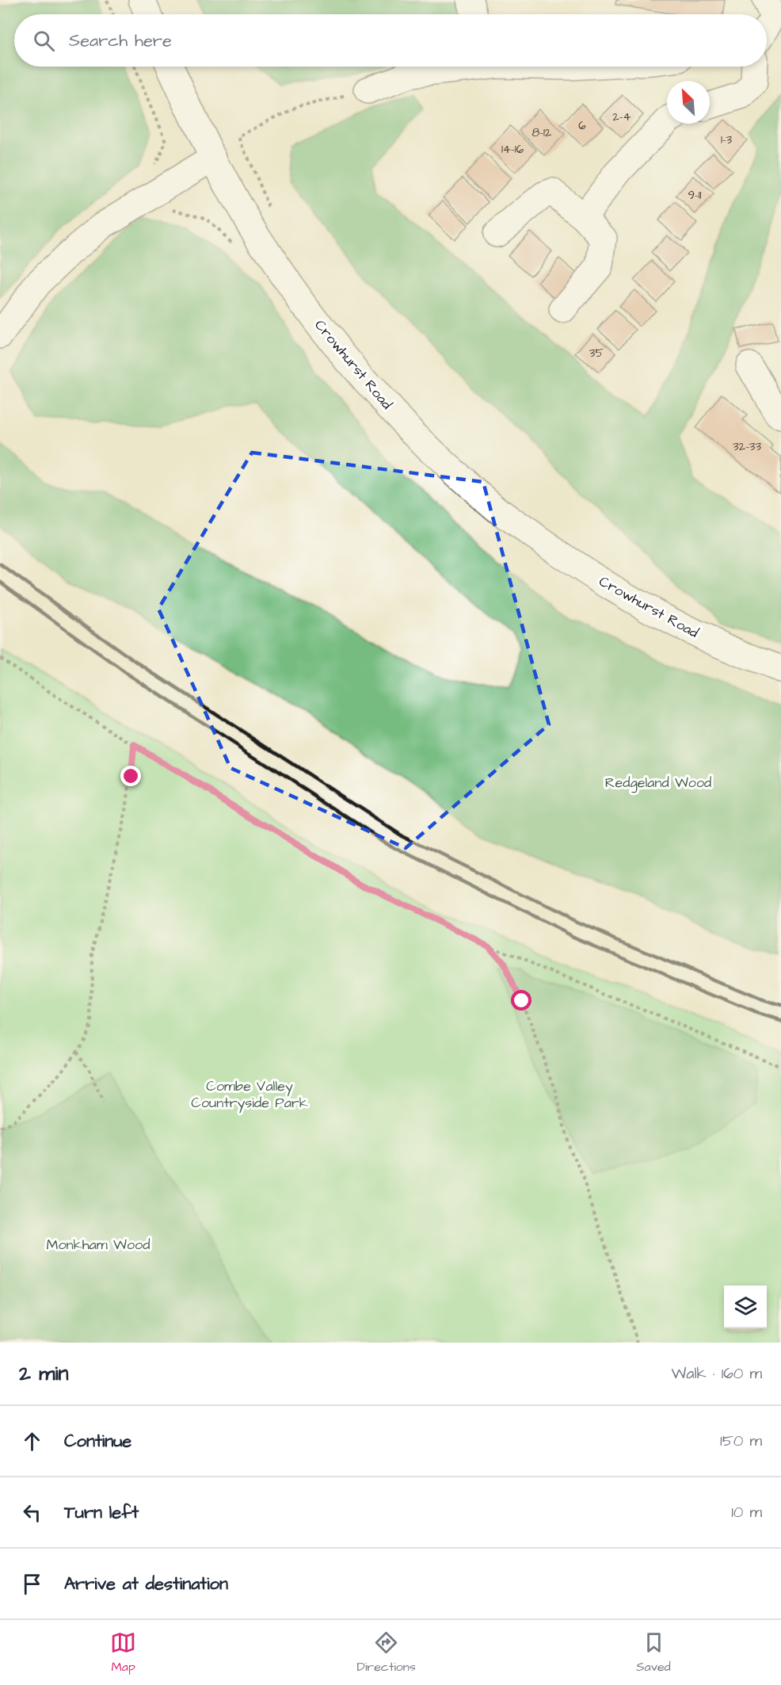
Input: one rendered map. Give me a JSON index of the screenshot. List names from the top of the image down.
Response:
{
  "streets": {
    "street": ["Crowhurst Road"]
  },
  "parks": ["Redgeland Wood", "Combe Valley Countryside Park", "Monkham Wood"],
  "house_numbers": [
    "2-4",
    "6",
    "8-12",
    "1-3",
    "14-16",
    "9-11",
    "35",
    "32-33"
  ],
  "north": "top left",
  "page": {
    "search": "Search here",
    "heading": ["2 min", "Walk · 160 m"],
    "list": [
      ["Continue", "150 m"],
      ["Turn left", "10 m"],
      "Arrive at destination"
    ],
    "nav": ["Map", "Directions", "Saved"]
  }
}
